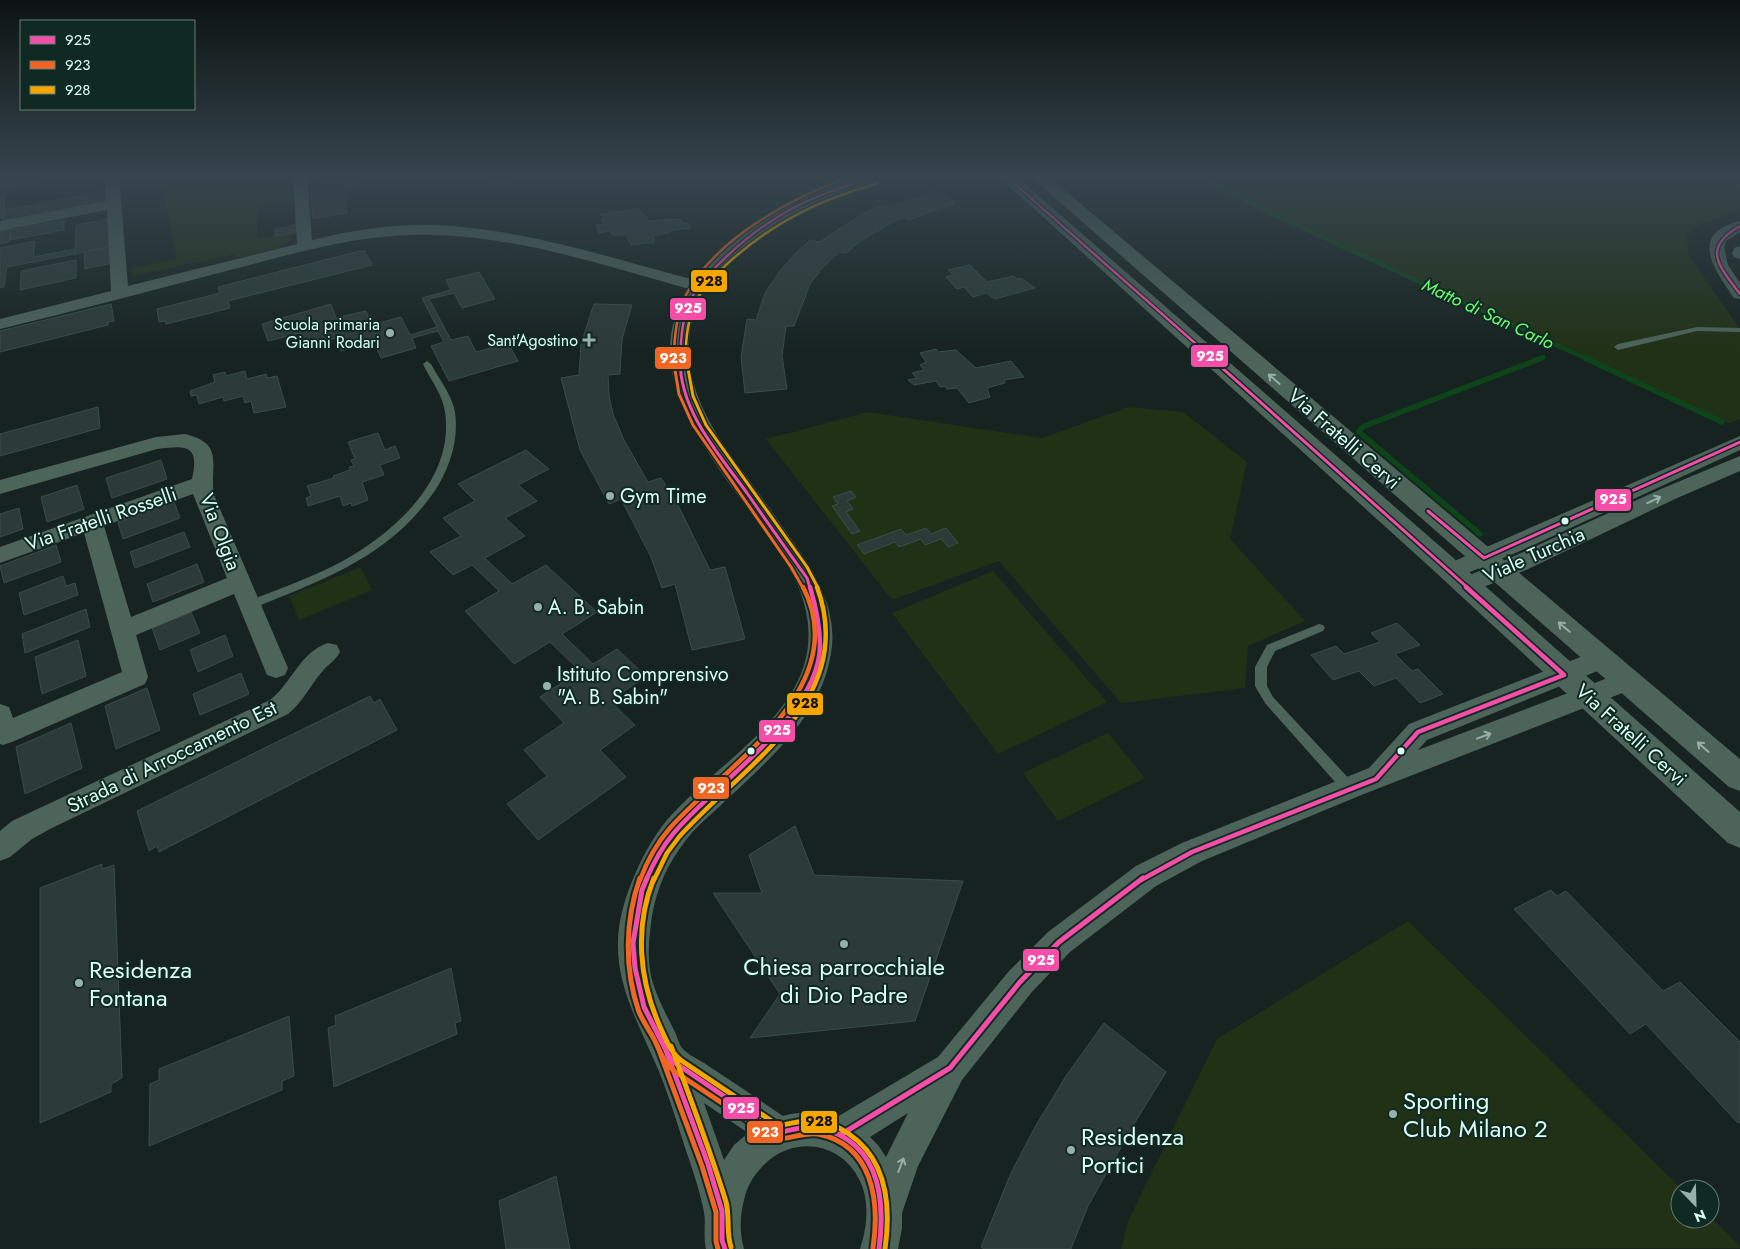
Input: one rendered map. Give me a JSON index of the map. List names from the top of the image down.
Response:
{
  "streets": {
    "street": [
      "Via Fratelli Cervi",
      "Via Fratelli Rosselli",
      "Via Olgia",
      "Viale Turchia",
      "Strada di Arroccamento Est"
    ]
  },
  "crossings": [
    ["Via Fratelli Cervi", "Viale Turchia"],
    ["Via Fratelli Rosselli", "Via Olgia"]
  ],
  "water": ["Matto di San Carlo"],
  "places": {
    "other": [
      "Scuola primaria Gianni Rodari",
      "Gym Time",
      "A. B. Sabin",
      "Istituto Comprensivo \"A. B. Sabin\"",
      "Chiesa parrocchiale di Dio Padre",
      "Residenza Fontana",
      "Sporting Club Milano 2",
      "Residenza Portici"
    ],
    "health": ["Sant'Agostino"]
  },
  "lines": ["transit line 925", "transit line 923", "transit line 928"],
  "legend": ["925", "923", "928"],
  "north": "bottom right"
}
